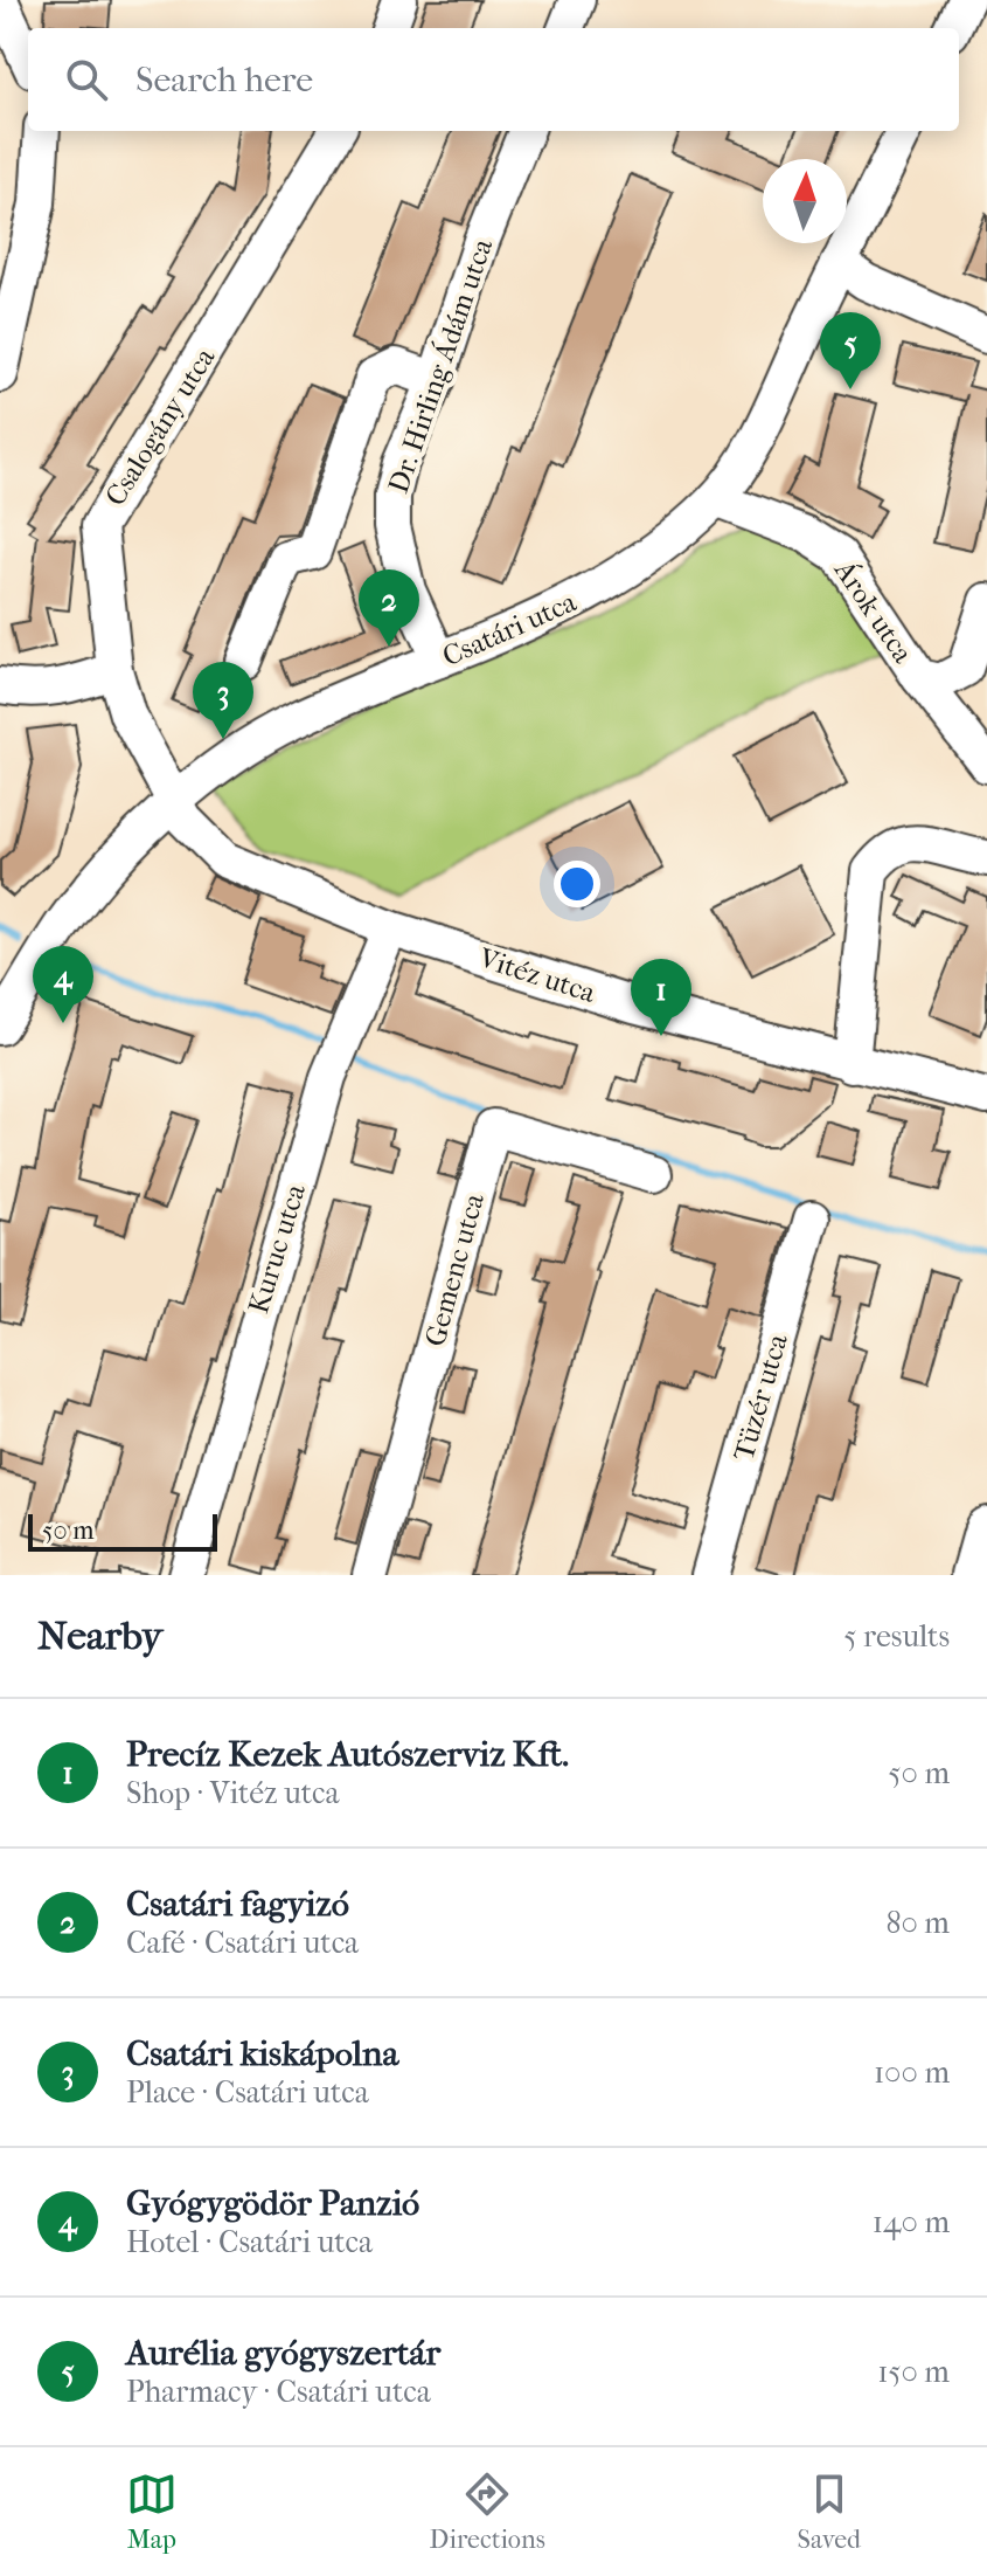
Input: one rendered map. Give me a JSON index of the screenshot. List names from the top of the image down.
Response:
{
  "streets": {
    "street": [
      "Dr. Hirling Ádám utca",
      "Csalogány utca",
      "Árok utca",
      "Csatári utca",
      "Vitéz utca",
      "Kuruc utca",
      "Gemenc utca",
      "Tüzér utca"
    ]
  },
  "crossings": [
    ["Dr. Hirling Ádám utca", "Csatári utca"],
    ["Csalogány utca", "Csatári utca"],
    ["Csalogány utca", "Vitéz utca"],
    ["Árok utca", "Csatári utca"],
    ["Csatári utca", "Vitéz utca"],
    ["Vitéz utca", "Kuruc utca"]
  ],
  "scale_bar": "50 m",
  "north": "top",
  "page": {
    "search": "Search here",
    "pins": [
      "5",
      "2",
      "3",
      "4",
      "1"
    ],
    "scale": "50 m",
    "heading": ["Nearby", "5 results"],
    "list": [
      {
        "mark": "1",
        "name": "Precíz Kezek Autószerviz Kft.",
        "note": "Shop · Vitéz utca",
        "value": "50 m"
      },
      {
        "mark": "2",
        "name": "Csatári fagyizó",
        "note": "Café · Csatári utca",
        "value": "80 m"
      },
      {
        "mark": "3",
        "name": "Csatári kiskápolna",
        "note": "Place · Csatári utca",
        "value": "100 m"
      },
      {
        "mark": "4",
        "name": "Gyógygödör Panzió",
        "note": "Hotel · Csatári utca",
        "value": "140 m"
      },
      {
        "mark": "5",
        "name": "Aurélia gyógyszertár",
        "note": "Pharmacy · Csatári utca",
        "value": "150 m"
      }
    ],
    "nav": ["Map", "Directions", "Saved"]
  }
}
